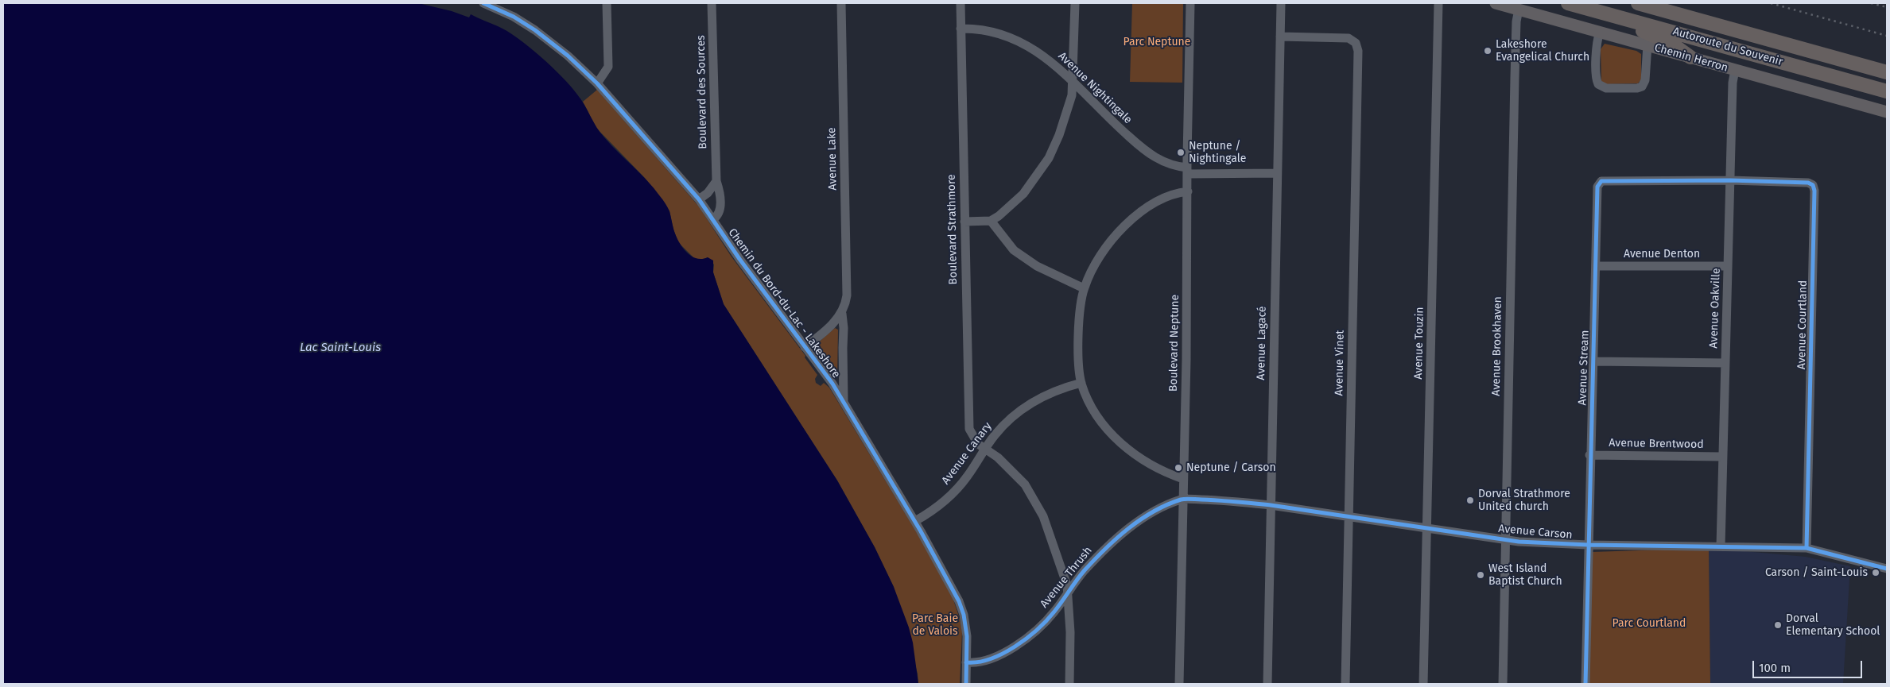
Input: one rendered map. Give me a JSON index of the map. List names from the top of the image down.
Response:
{
  "streets": {
    "highway": ["Autoroute du Souvenir"],
    "main road": ["Chemin Herron"],
    "street": [
      "Avenue Nightingale",
      "Boulevard des Sources",
      "Avenue Lake",
      "Boulevard Strathmore",
      "Avenue Denton",
      "Chemin du Bord-du-Lac - Lakeshore",
      "Avenue Oakville",
      "Avenue Courtland",
      "Boulevard Neptune",
      "Avenue Lagacé",
      "Avenue Touzin",
      "Avenue Brookhaven",
      "Avenue Vinet",
      "Avenue Stream",
      "Avenue Brentwood",
      "Avenue Canary",
      "Avenue Carson",
      "Avenue Thrush"
    ]
  },
  "crossings": [
    ["Chemin Herron", "Avenue Oakville"],
    ["Chemin Herron", "Avenue Brookhaven"],
    ["Avenue Nightingale", "Boulevard Strathmore"],
    ["Avenue Nightingale", "Boulevard Neptune"],
    ["Avenue Nightingale", "Avenue Lagacé"],
    ["Boulevard des Sources", "Chemin du Bord-du-Lac - Lakeshore"],
    ["Avenue Lake", "Chemin du Bord-du-Lac - Lakeshore"],
    ["Boulevard Strathmore", "Avenue Canary"],
    ["Boulevard Strathmore", "Avenue Thrush"],
    ["Avenue Denton", "Avenue Oakville"],
    ["Avenue Denton", "Avenue Stream"],
    ["Chemin du Bord-du-Lac - Lakeshore", "Avenue Canary"],
    ["Chemin du Bord-du-Lac - Lakeshore", "Avenue Thrush"],
    ["Avenue Oakville", "Avenue Courtland"],
    ["Avenue Oakville", "Avenue Stream"],
    ["Avenue Oakville", "Avenue Brentwood"],
    ["Avenue Oakville", "Avenue Carson"],
    ["Avenue Courtland", "Avenue Stream"],
    ["Avenue Courtland", "Avenue Carson"],
    ["Boulevard Neptune", "Avenue Carson"],
    ["Boulevard Neptune", "Avenue Thrush"],
    ["Avenue Lagacé", "Avenue Vinet"],
    ["Avenue Lagacé", "Avenue Carson"],
    ["Avenue Touzin", "Avenue Carson"],
    ["Avenue Brookhaven", "Avenue Carson"],
    ["Avenue Vinet", "Avenue Carson"],
    ["Avenue Stream", "Avenue Brentwood"],
    ["Avenue Stream", "Avenue Carson"],
    ["Avenue Carson", "Avenue Thrush"]
  ],
  "water": ["Lac Saint-Louis"],
  "parks": ["Parc Neptune", "Parc Baie de Valois", "Parc Courtland"],
  "places": [
    "Lakeshore Evangelical Church",
    "Neptune / Nightingale",
    "Neptune / Carson",
    "Dorval Strathmore United church",
    "Carson / Saint-Louis",
    "West Island Baptist Church",
    "Dorval Elementary School"
  ],
  "scale_bar": "100 m"
}
